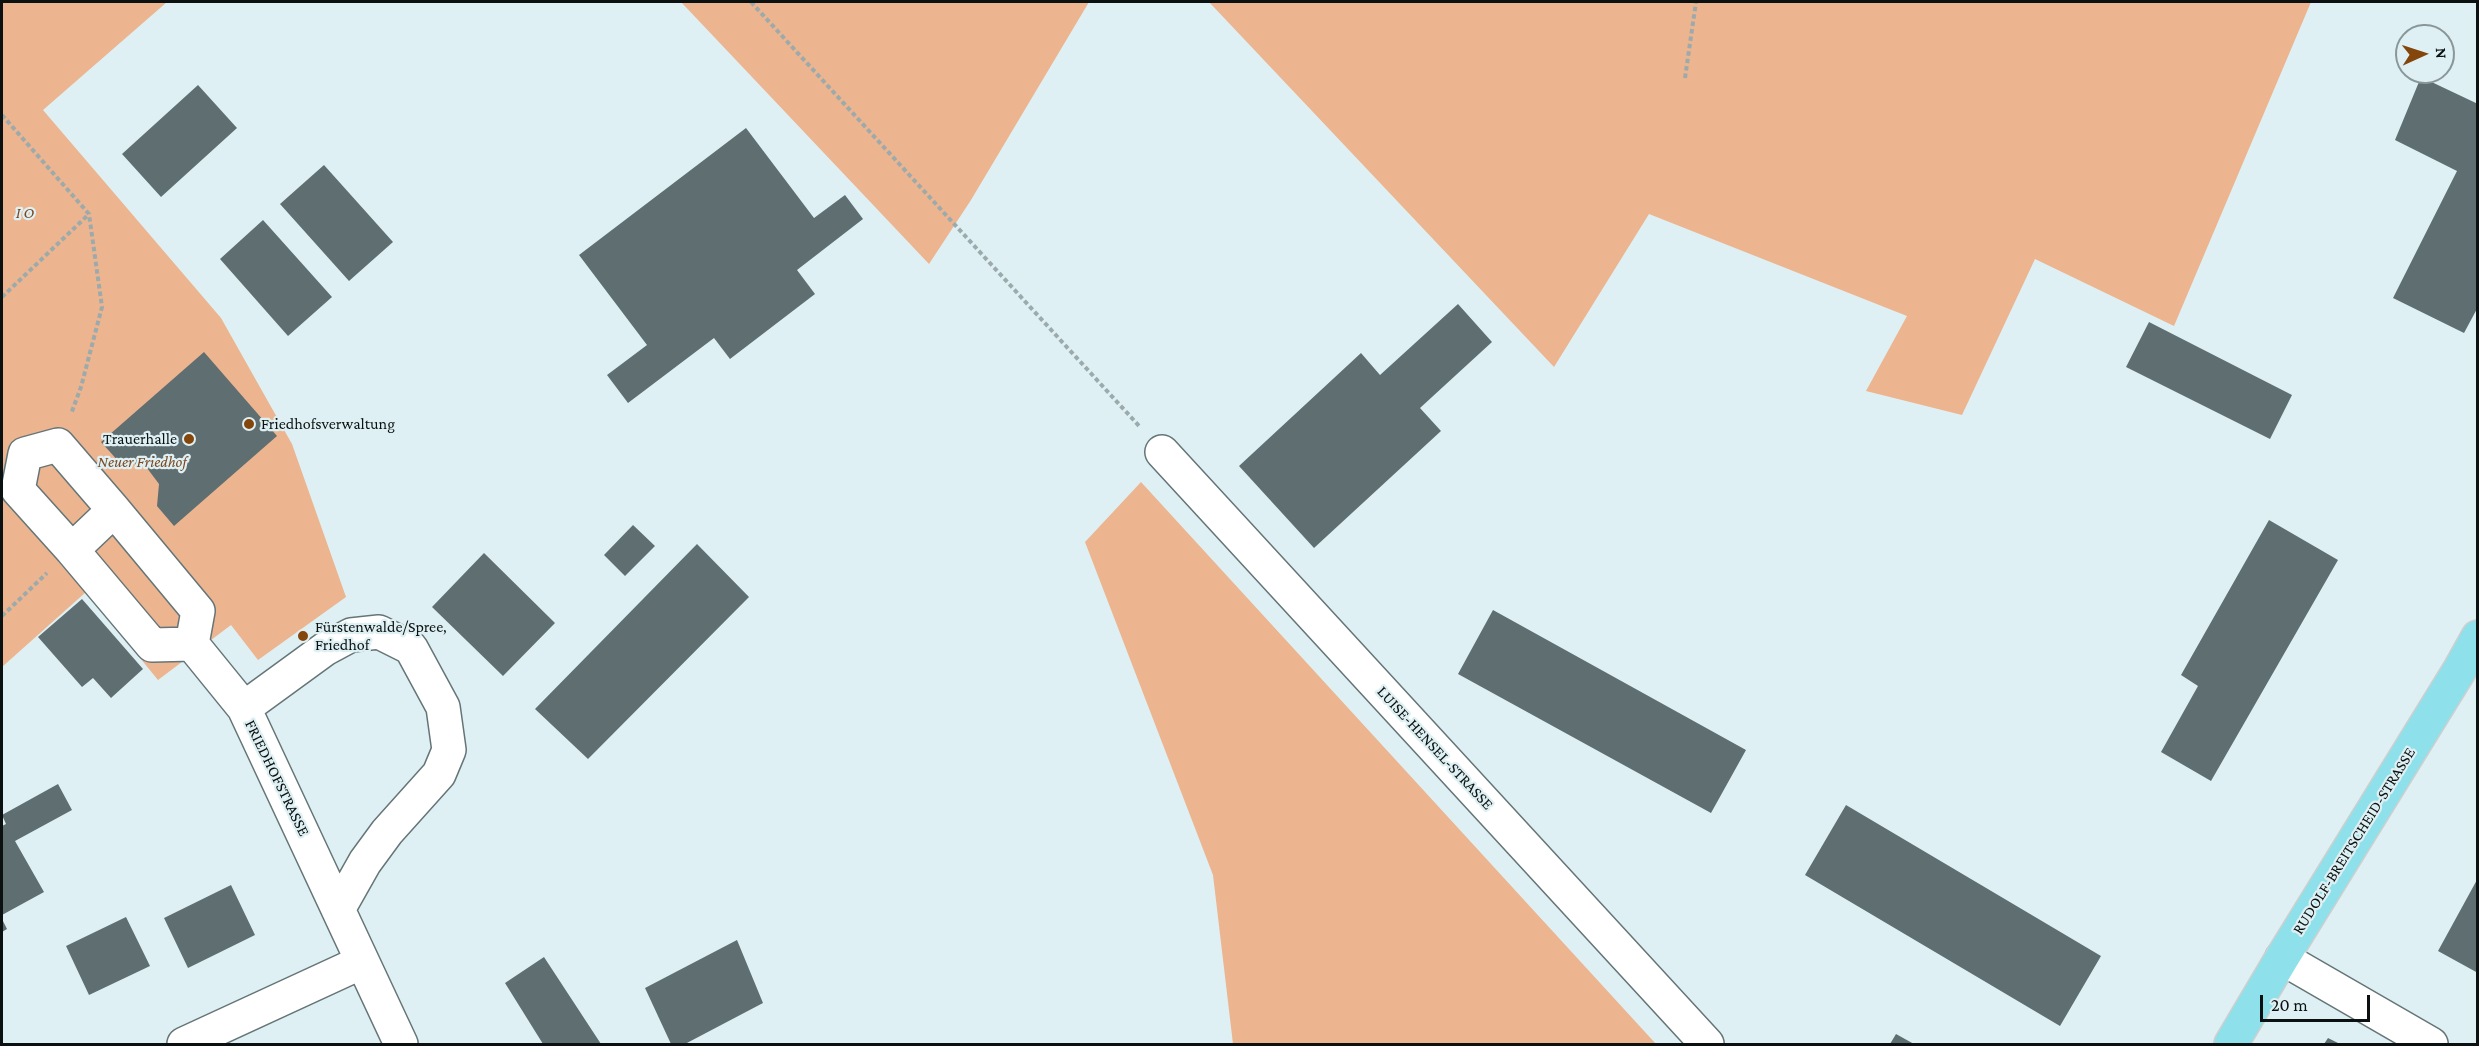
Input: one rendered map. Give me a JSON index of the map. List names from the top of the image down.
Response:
{
  "streets": {
    "main road": ["RUDOLF-BREITSCHEID-STRASSE"],
    "street": ["LUISE-HENSEL-STRASSE", "FRIEDHOFSTRASSE"]
  },
  "parks": ["I O", "Neuer Friedhof"],
  "places": ["Friedhofsverwaltung", "Trauerhalle", "Fürstenwalde/Spree, Friedhof"],
  "scale_bar": "20 m",
  "north": "right"
}
